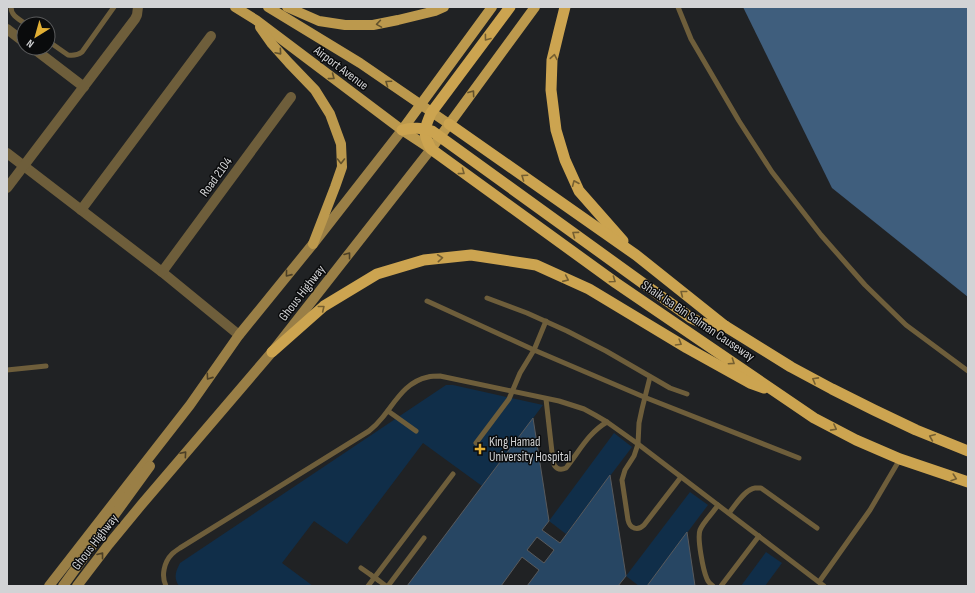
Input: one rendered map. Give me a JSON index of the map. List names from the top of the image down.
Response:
{
  "streets": {
    "highway": ["Shaik Isa Bin Salman Causeway"],
    "main road": ["Airport Avenue", "Ghous Highway"],
    "street": ["Road 2104"]
  },
  "crossings": [
    ["Airport Avenue", "Ghous Highway"],
    ["Airport Avenue", "Shaik Isa Bin Salman Causeway"],
    ["Ghous Highway", "Shaik Isa Bin Salman Causeway"]
  ],
  "places": {
    "health": ["King Hamad University Hospital"]
  },
  "north": "bottom left"
}
